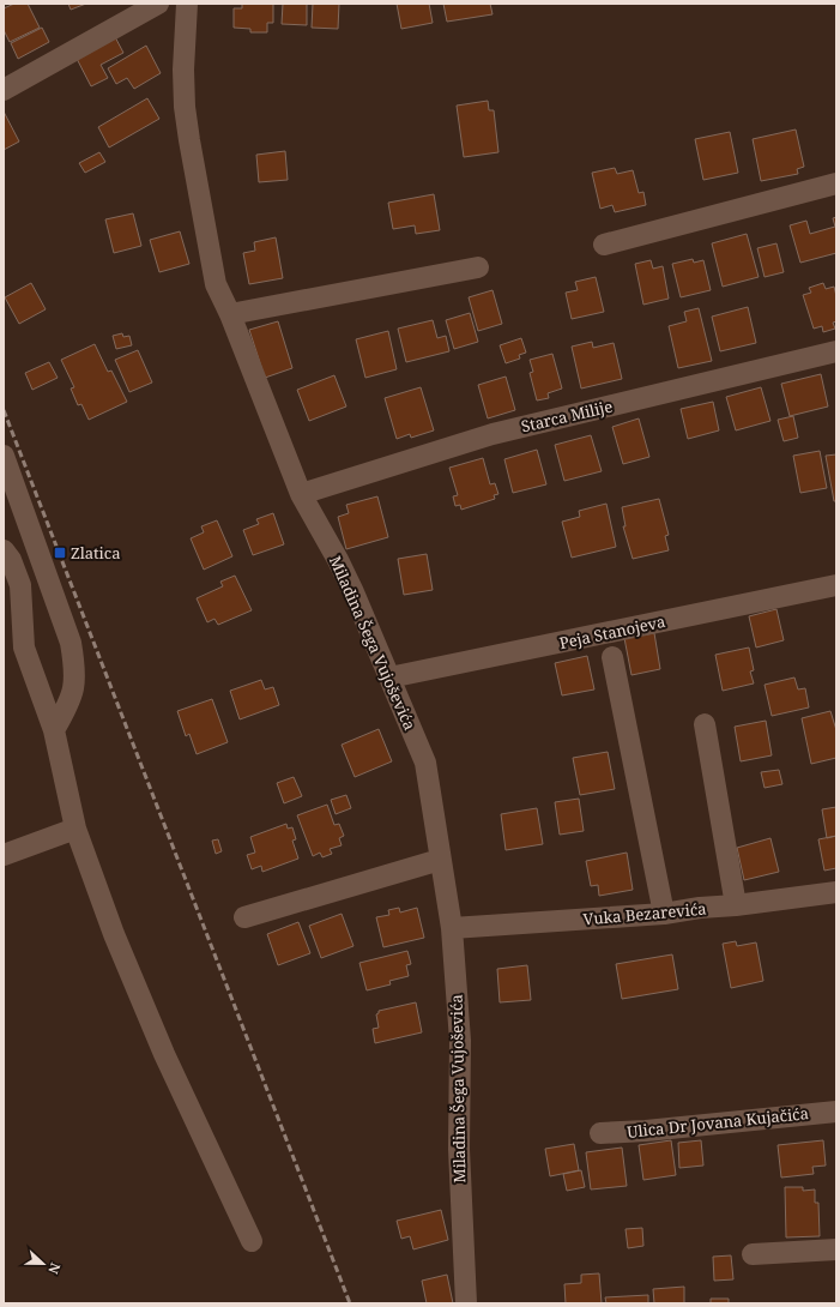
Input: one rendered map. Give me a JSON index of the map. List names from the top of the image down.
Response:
{
  "streets": {
    "street": [
      "Starca Milije",
      "Peja Stanojeva",
      "Miladina Šega Vujoševića",
      "Vuka Bezarevića",
      "Ulica Dr Jovana Kujačića"
    ]
  },
  "crossings": [
    ["Starca Milije", "Miladina Šega Vujoševića"],
    ["Peja Stanojeva", "Miladina Šega Vujoševića"],
    ["Miladina Šega Vujoševića", "Vuka Bezarevića"]
  ],
  "places": {
    "transit": ["Zlatica"]
  },
  "north": "right"
}
